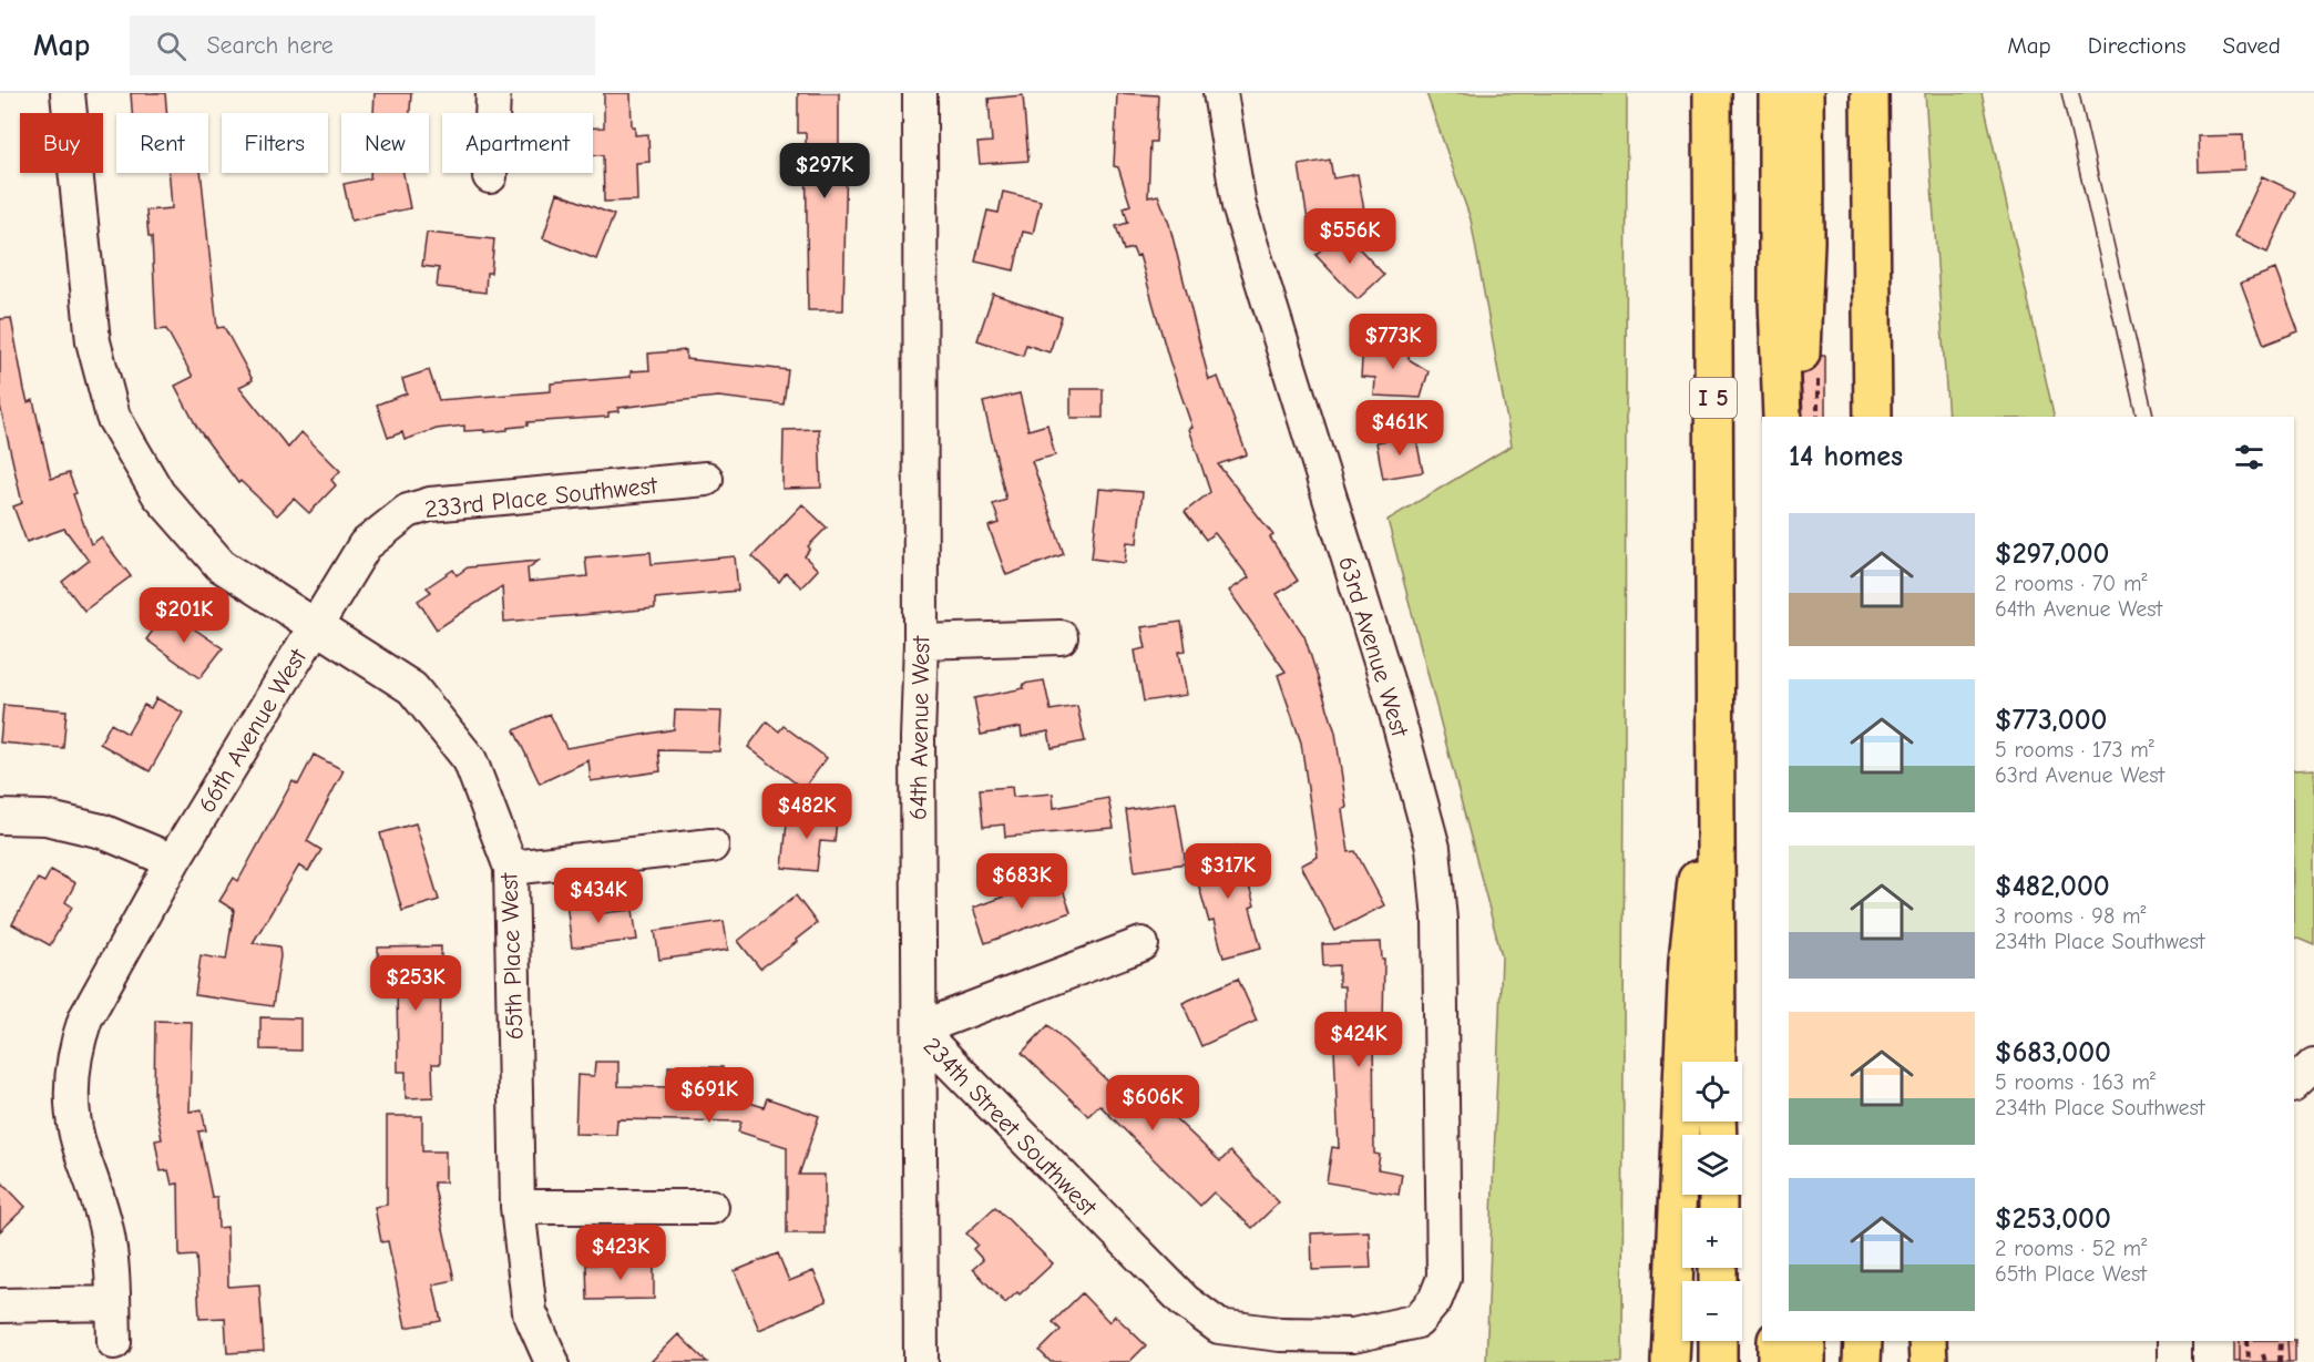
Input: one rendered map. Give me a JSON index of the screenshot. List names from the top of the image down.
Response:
{
  "streets": {
    "highway": ["I 5"],
    "street": [
      "233rd Place Southwest",
      "63rd Avenue West",
      "64th Avenue West",
      "66th Avenue West",
      "65th Place West",
      "234th Street Southwest"
    ]
  },
  "crossings": [
    ["233rd Place Southwest", "66th Avenue West"],
    ["233rd Place Southwest", "65th Place West"],
    ["63rd Avenue West", "234th Street Southwest"],
    ["64th Avenue West", "234th Street Southwest"],
    ["66th Avenue West", "65th Place West"]
  ],
  "page": {
    "header": "Map",
    "search": "Search here",
    "nav": ["Map", "Directions", "Saved"],
    "chip": [
      "Buy",
      "Rent",
      "Filters",
      "New",
      "Apartment"
    ],
    "price": [
      "$297K",
      "$556K",
      "$773K",
      "$461K",
      "$201K",
      "$482K",
      "$317K",
      "$683K",
      "$434K",
      "$253K",
      "$424K",
      "$691K",
      "$606K",
      "$423K"
    ],
    "heading": "14 homes",
    "list": [
      {
        "name": "$297,000",
        "note": "2 rooms · 70 m² · 64th Avenue West"
      },
      {
        "name": "$773,000",
        "note": "5 rooms · 173 m² · 63rd Avenue West"
      },
      {
        "name": "$482,000",
        "note": "3 rooms · 98 m² · 234th Place Southwest"
      },
      {
        "name": "$683,000",
        "note": "5 rooms · 163 m² · 234th Place Southwest"
      },
      {
        "name": "$253,000",
        "note": "2 rooms · 52 m² · 65th Place West"
      }
    ],
    "map_buttons": ["+", "−"]
  }
}
